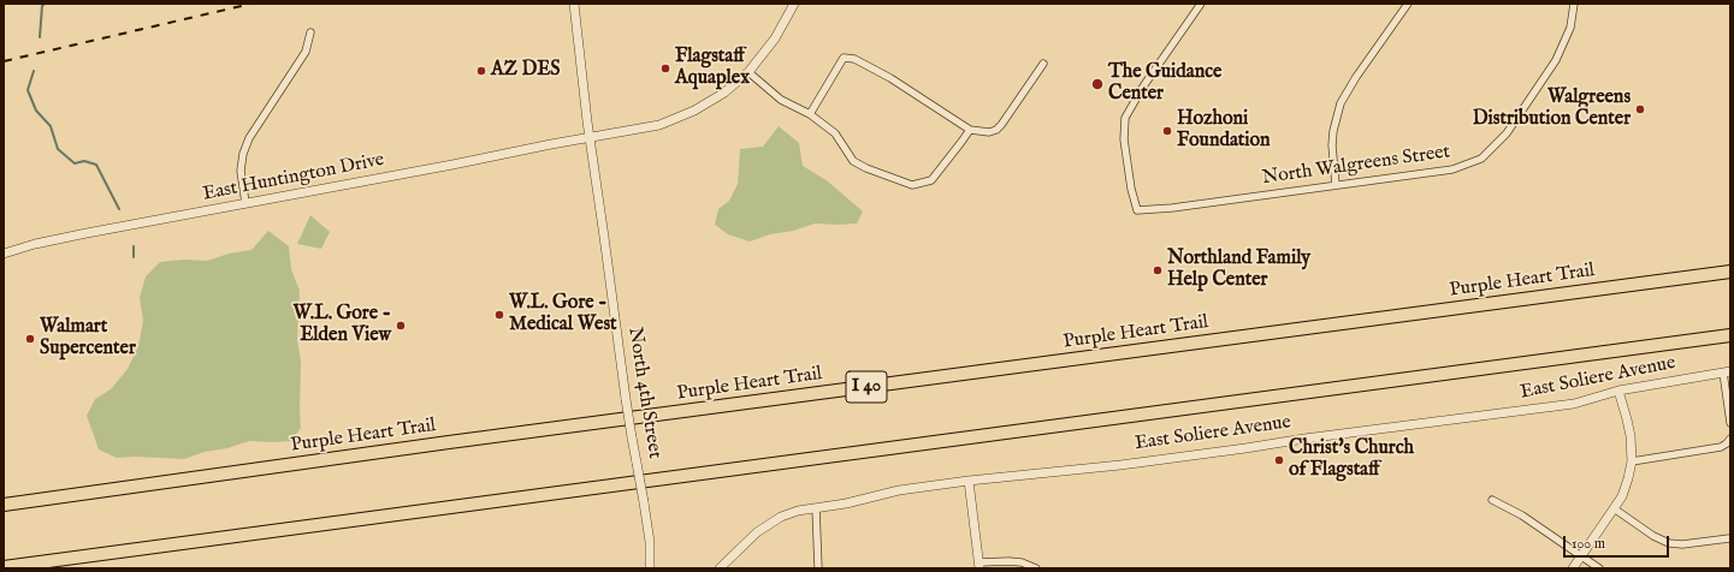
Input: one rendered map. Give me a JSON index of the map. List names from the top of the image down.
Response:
{
  "streets": {
    "highway": ["Purple Heart Trail", "I 40"],
    "street": [
      "North Walgreens Street",
      "East Huntington Drive",
      "East Soliere Avenue",
      "North 4th Street"
    ]
  },
  "crossings": [
    ["East Huntington Drive", "North 4th Street"]
  ],
  "places": [
    "Flagstaff Aquaplex",
    "AZ DES",
    "The Guidance Center",
    "Walgreens Distribution Center",
    "Hozhoni Foundation",
    "Northland Family Help Center",
    "W.L. Gore - Medical West",
    "W.L. Gore - Elden View",
    "Walmart Supercenter",
    "Christ's Church of Flagstaff"
  ],
  "scale_bar": "100 m"
}
